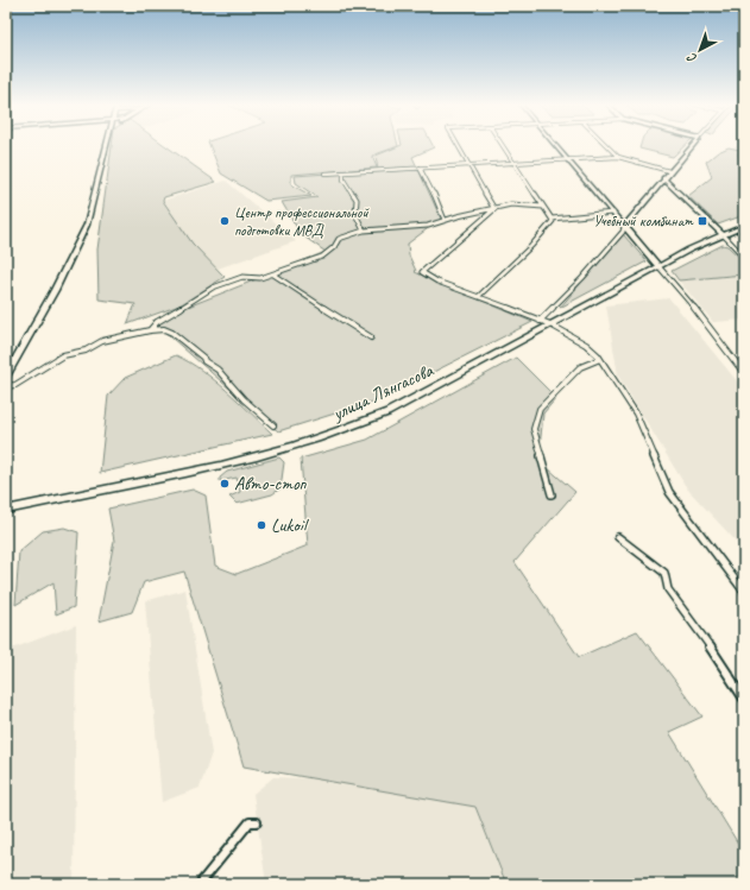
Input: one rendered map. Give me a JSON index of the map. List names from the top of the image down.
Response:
{
  "streets": {
    "street": ["улица Лянгасова"]
  },
  "places": {
    "other": ["Центр профессиональной подготовки МВД", "Авто-стоп", "Lukoil"],
    "transit": ["Учебный комбинат"]
  },
  "north": "bottom left"
}
